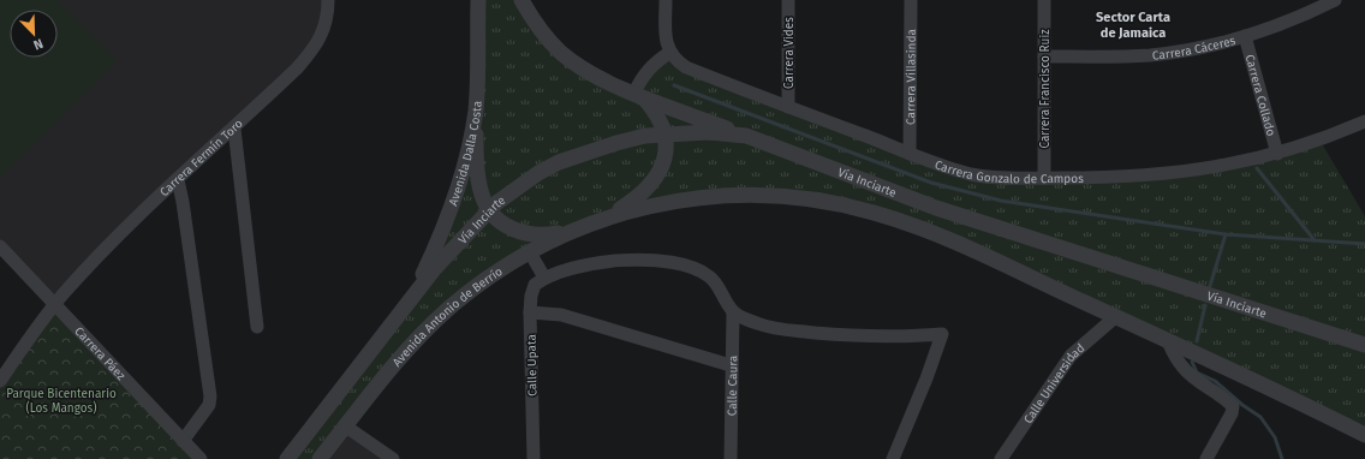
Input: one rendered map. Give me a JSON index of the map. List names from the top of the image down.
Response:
{
  "streets": {
    "street": [
      "Carrera Cáceres",
      "Carrera Vides",
      "Carrera Villasinda",
      "Carrera Francisco Ruiz",
      "Carrera Collado",
      "Avenida Dalla Costa",
      "Carrera Fermín Toro",
      "Carrera Gonzalo de Campos",
      "Vía Inciarte",
      "Avenida Antonio de Berrío",
      "Carrera Páez",
      "Calle Upata",
      "Calle Universidad",
      "Calle Caura"
    ]
  },
  "crossings": [
    ["Carrera Cáceres", "Carrera Francisco Ruiz"],
    ["Carrera Cáceres", "Carrera Collado"],
    ["Carrera Vides", "Carrera Gonzalo de Campos"],
    ["Carrera Villasinda", "Carrera Gonzalo de Campos"],
    ["Carrera Francisco Ruiz", "Carrera Gonzalo de Campos"],
    ["Carrera Collado", "Carrera Gonzalo de Campos"],
    ["Avenida Dalla Costa", "Vía Inciarte"],
    ["Carrera Fermín Toro", "Carrera Páez"]
  ],
  "districts": ["Sector Carta de Jamaica"],
  "parks": ["Parque Bicentenario (Los Mangos)"],
  "north": "bottom right"
}
